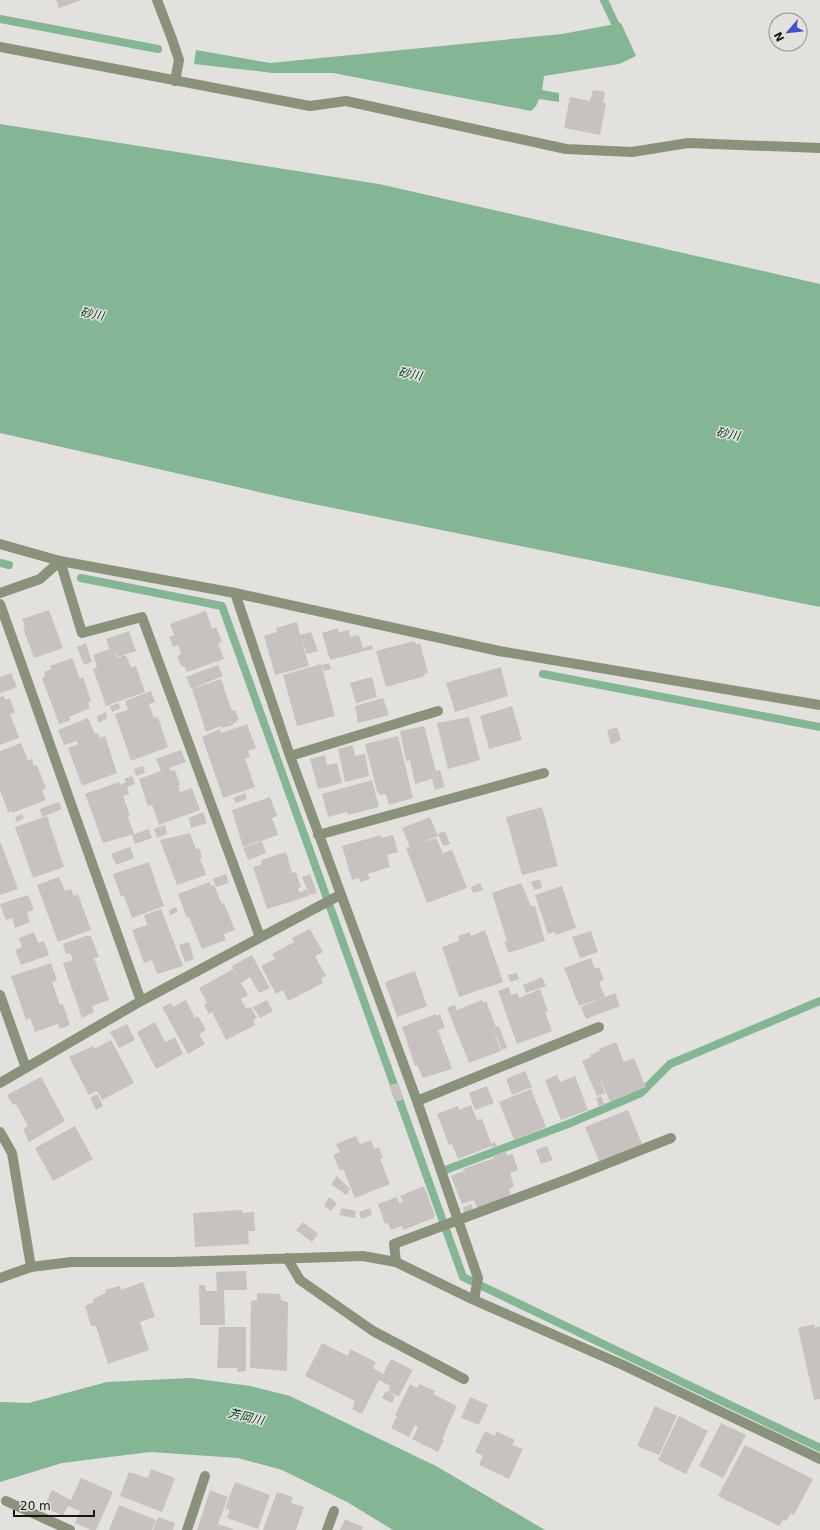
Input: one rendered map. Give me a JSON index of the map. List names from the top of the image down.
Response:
{
  "water": ["砂川", "芳岡川"],
  "scale_bar": "20 m",
  "north": "bottom left"
}
